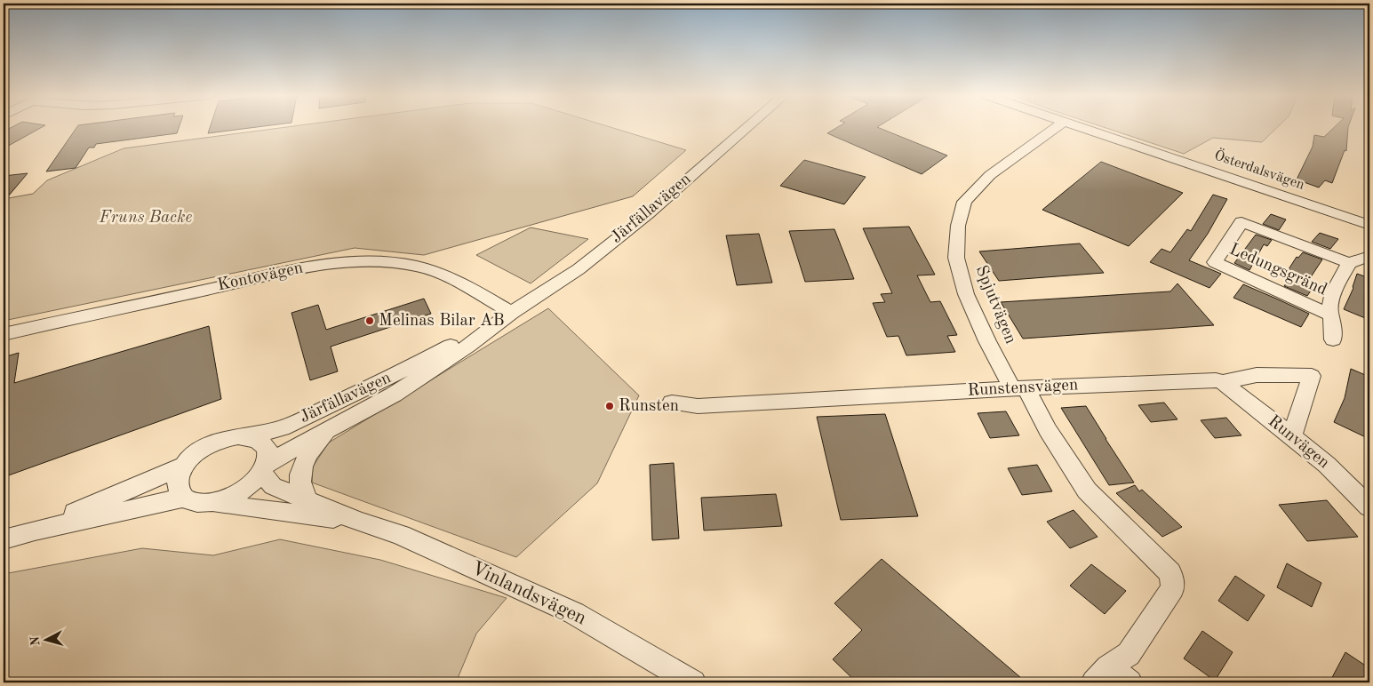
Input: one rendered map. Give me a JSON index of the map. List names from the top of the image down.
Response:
{
  "streets": {
    "street": [
      "Österdalsvägen",
      "Järfällavägen",
      "Ledungsgränd",
      "Kontovägen",
      "Spjutvägen",
      "Runstensvägen",
      "Runvägen",
      "Vinlandsvägen"
    ]
  },
  "crossings": [
    ["Järfällavägen", "Kontovägen"],
    ["Järfällavägen", "Vinlandsvägen"],
    ["Spjutvägen", "Runstensvägen"],
    ["Runstensvägen", "Runvägen"]
  ],
  "parks": ["Fruns Backe"],
  "places": ["Melinas Bilar AB", "Runsten"],
  "north": "left"
}
